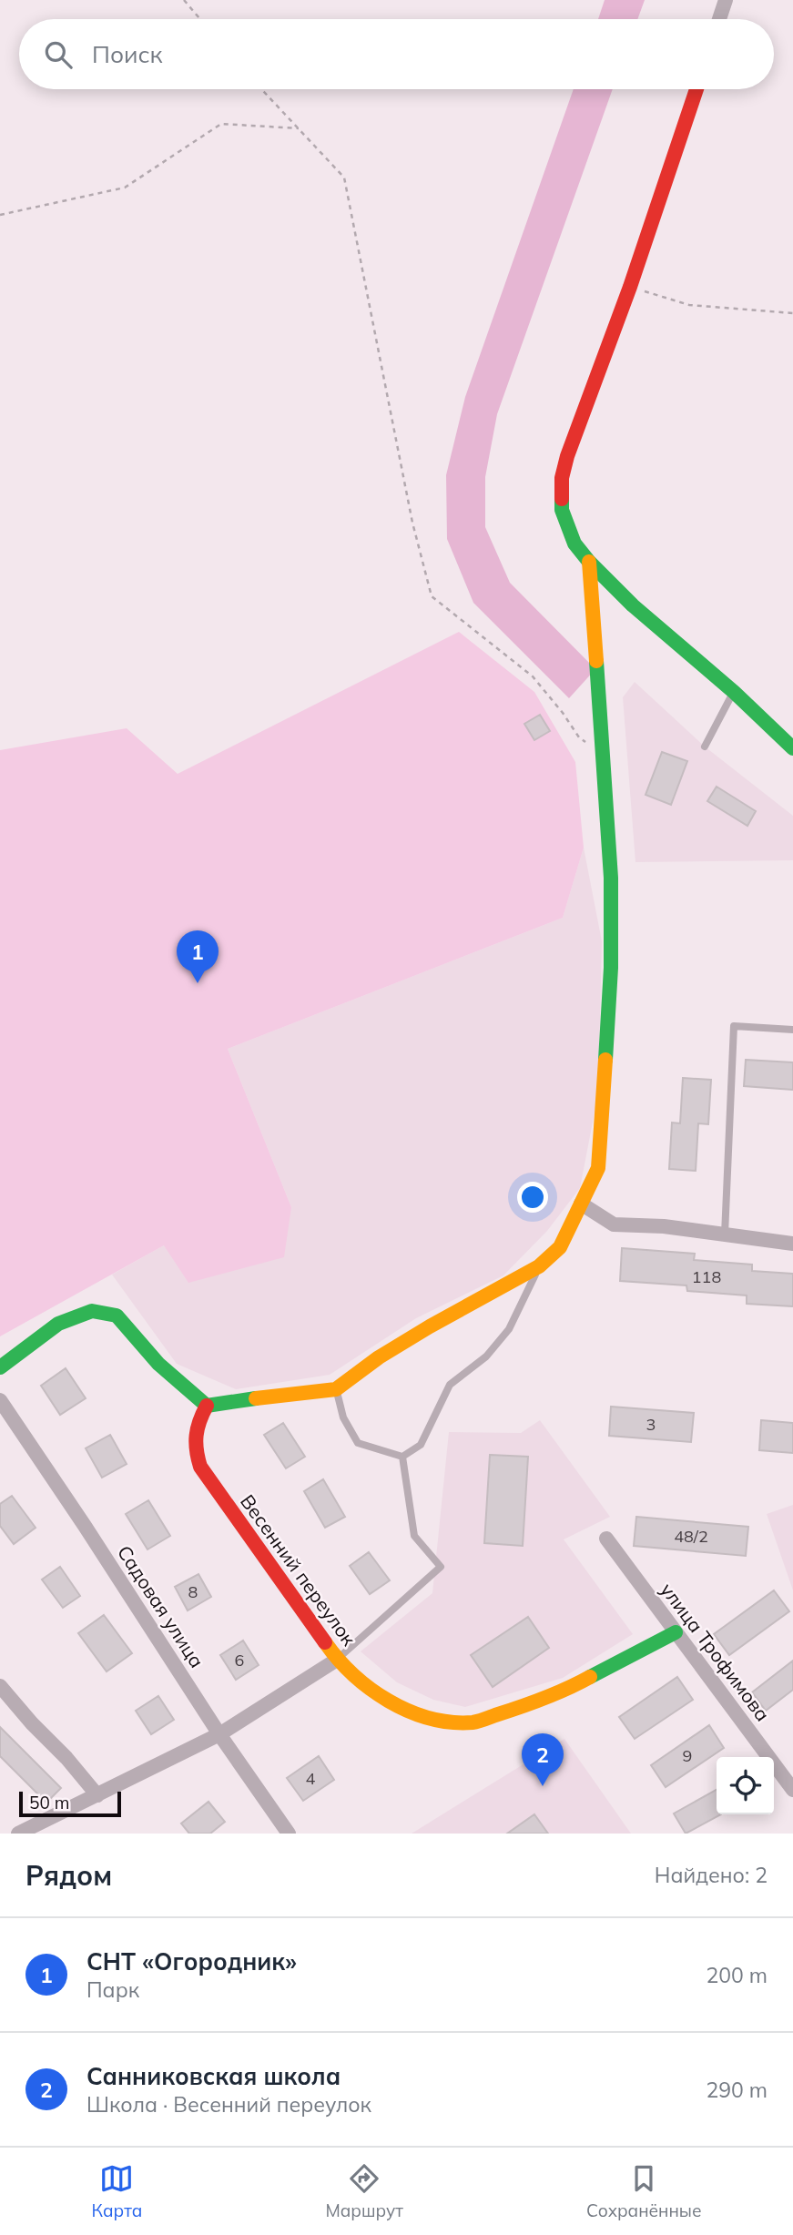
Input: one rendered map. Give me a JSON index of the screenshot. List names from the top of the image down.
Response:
{
  "streets": {
    "street": ["Весенний переулок", "Садовая улица", "улица Трофимова"]
  },
  "crossings": [
    ["Весенний переулок", "улица Трофимова"]
  ],
  "house_numbers": [
    "118",
    "3",
    "48/2",
    "8",
    "6",
    "9",
    "4"
  ],
  "scale_bar": "50 m",
  "page": {
    "search": "Поиск",
    "pins": ["1", "2"],
    "scale": "50 m",
    "heading": ["Рядом", "Найдено: 2"],
    "list": [
      {
        "mark": "1",
        "name": "СНТ «Огородник»",
        "note": "Парк",
        "value": "200 m"
      },
      {
        "mark": "2",
        "name": "Санниковская школа",
        "note": "Школа · Весенний переулок",
        "value": "290 m"
      }
    ],
    "nav": ["Карта", "Маршрут", "Сохранённые"]
  }
}
